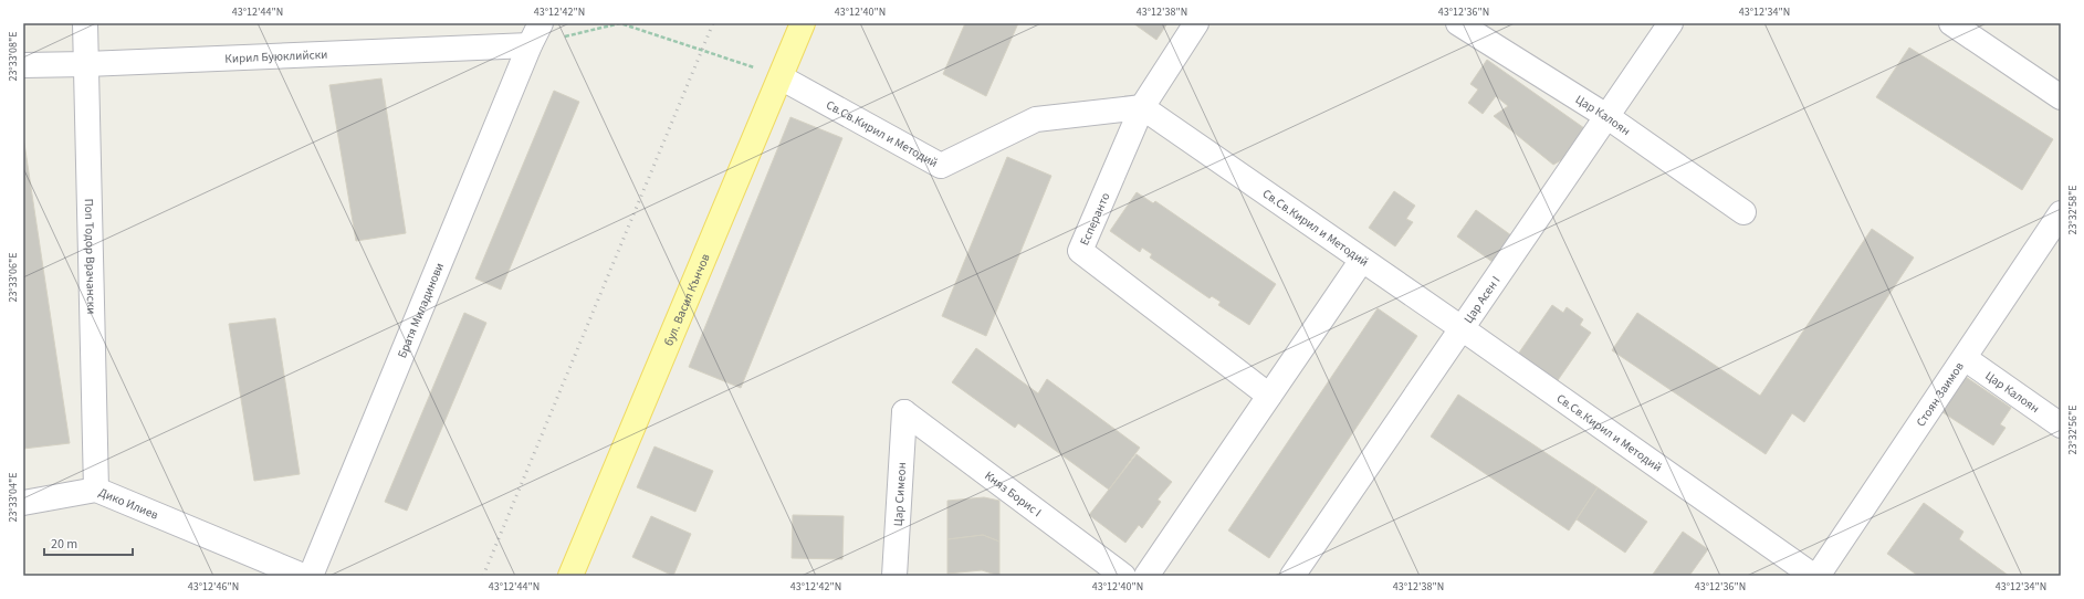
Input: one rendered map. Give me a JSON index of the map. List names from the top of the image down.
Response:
{
  "streets": {
    "main road": ["бул. Васил Кънчов"],
    "street": [
      "Кирил Буюклийски",
      "Цар Калоян",
      "Св.Св.Кирил и Методий",
      "Есперанто",
      "Поп Тодор Врачански",
      "Цар Асен I",
      "Братя Миладинови",
      "Стоян Заимов",
      "Цар Симеон",
      "Княз Борис I",
      "Дико Илиев"
    ]
  },
  "crossings": [
    ["Кирил Буюклийски", "Поп Тодор Врачански"],
    ["Кирил Буюклийски", "Братя Миладинови"],
    ["Цар Калоян", "Цар Асен I"],
    ["Цар Калоян", "Стоян Заимов"],
    ["Св.Св.Кирил и Методий", "Есперанто"],
    ["Св.Св.Кирил и Методий", "бул. Васил Кънчов"],
    ["Св.Св.Кирил и Методий", "Цар Асен I"],
    ["Поп Тодор Врачански", "Дико Илиев"],
    ["Цар Симеон", "Княз Борис I"]
  ],
  "scale_bar": "20 m",
  "coordinates": [
    "43°12'44\"N",
    "43°12'42\"N",
    "43°12'40\"N",
    "43°12'38\"N",
    "43°12'36\"N",
    "43°12'34\"N",
    "23°33'08\"E",
    "23°32'58\"E",
    "23°33'06\"E",
    "23°32'56\"E",
    "23°33'04\"E",
    "43°12'46\"N"
  ]
}
